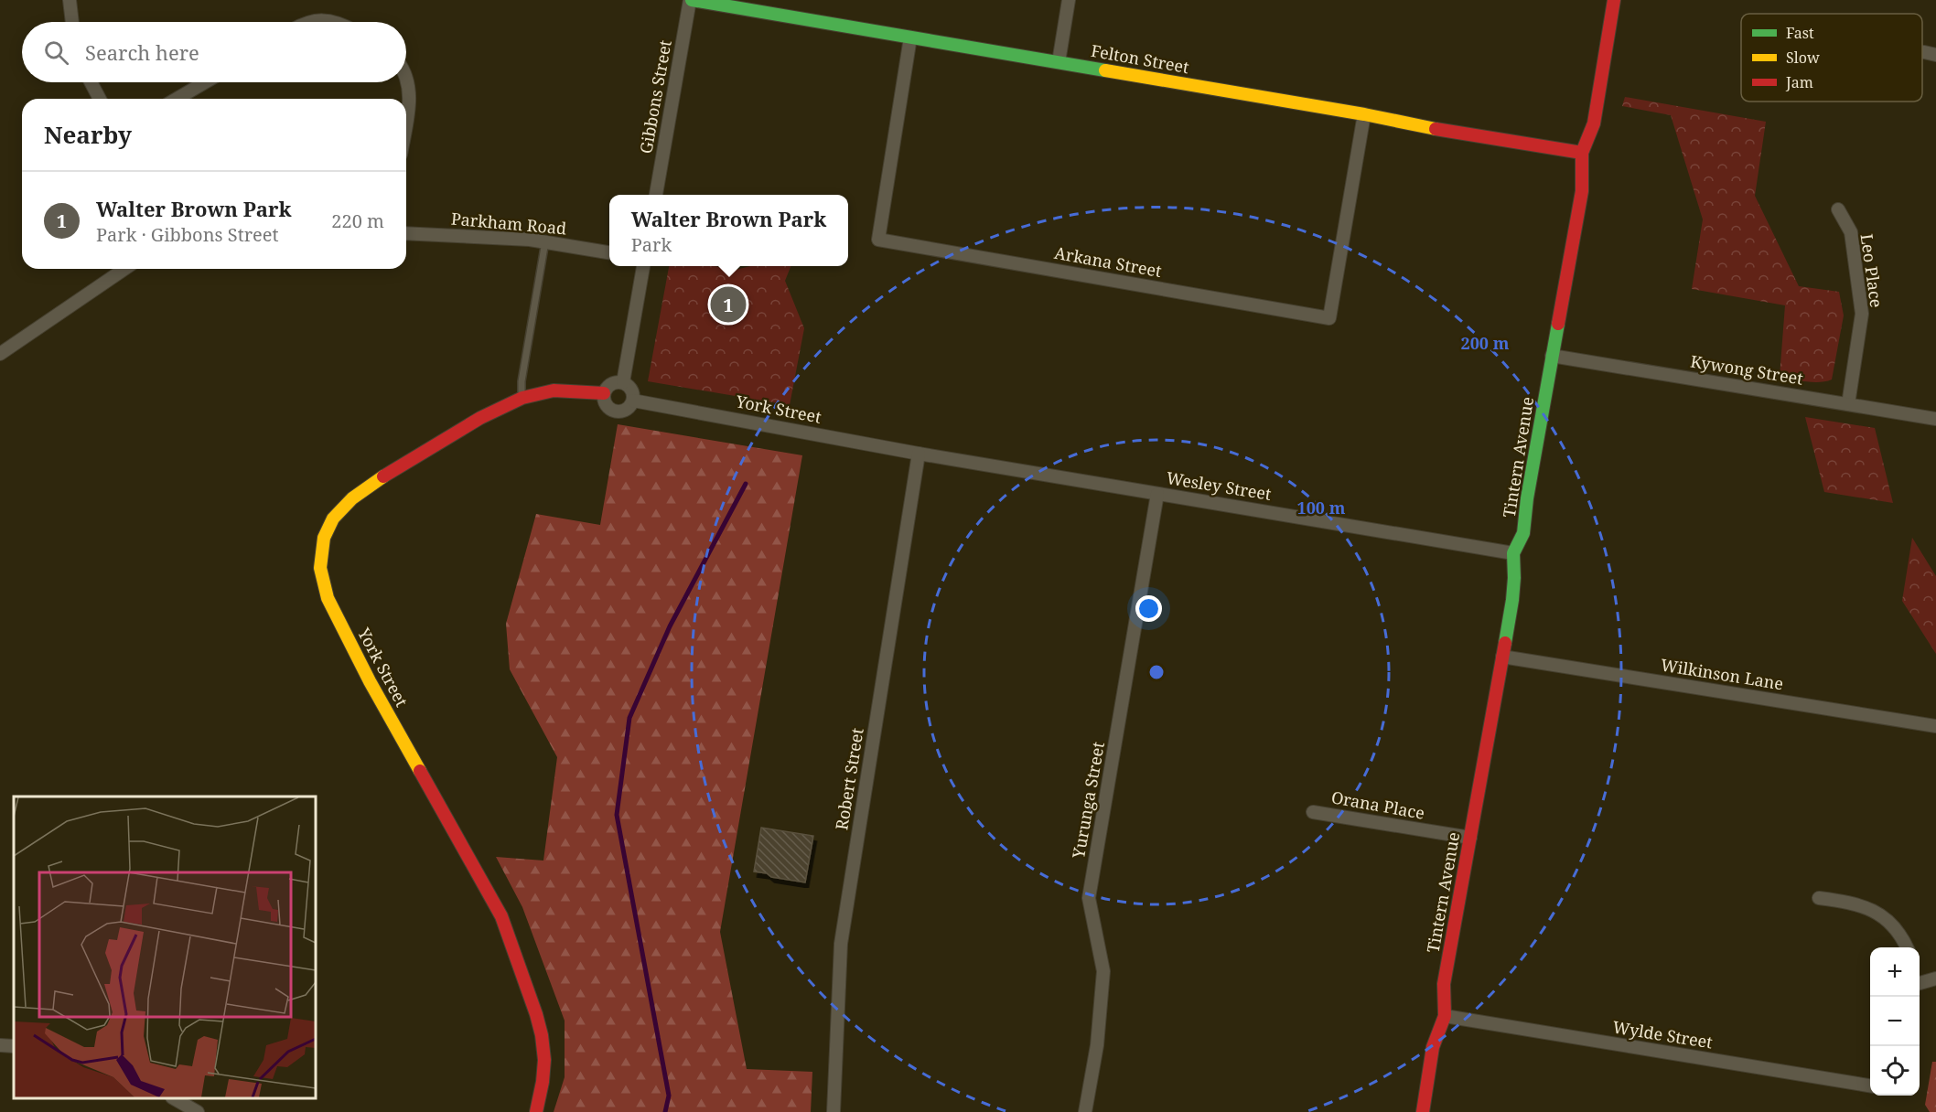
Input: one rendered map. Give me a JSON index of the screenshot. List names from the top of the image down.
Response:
{
  "streets": {
    "street": [
      "Felton Street",
      "Gibbons Street",
      "Parkham Road",
      "Arkana Street",
      "Leo Place",
      "Kywong Street",
      "York Street",
      "Tintern Avenue",
      "Wesley Street",
      "Wilkinson Lane",
      "Robert Street",
      "Yurunga Street",
      "Orana Place",
      "Wylde Street"
    ]
  },
  "crossings": [
    ["Felton Street", "Gibbons Street"],
    ["Felton Street", "Arkana Street"],
    ["Felton Street", "Tintern Avenue"],
    ["Leo Place", "Kywong Street"],
    ["Kywong Street", "Tintern Avenue"],
    ["York Street", "Wesley Street"],
    ["York Street", "Robert Street"],
    ["Tintern Avenue", "Wesley Street"],
    ["Tintern Avenue", "Wilkinson Lane"],
    ["Tintern Avenue", "Orana Place"],
    ["Tintern Avenue", "Wylde Street"],
    ["Wesley Street", "Robert Street"],
    ["Wesley Street", "Yurunga Street"]
  ],
  "legend": ["Fast", "Slow", "Jam"],
  "page": {
    "search": "Search here",
    "heading": "Nearby",
    "list": [
      {
        "mark": "1",
        "name": "Walter Brown Park",
        "note": "Park · Gibbons Street",
        "value": "220 m"
      }
    ],
    "popup": ["Walter Brown Park", "Park"],
    "pins": "1",
    "map_buttons": ["+", "−"]
  },
  "rings": ["200 m", "100 m"]
}
